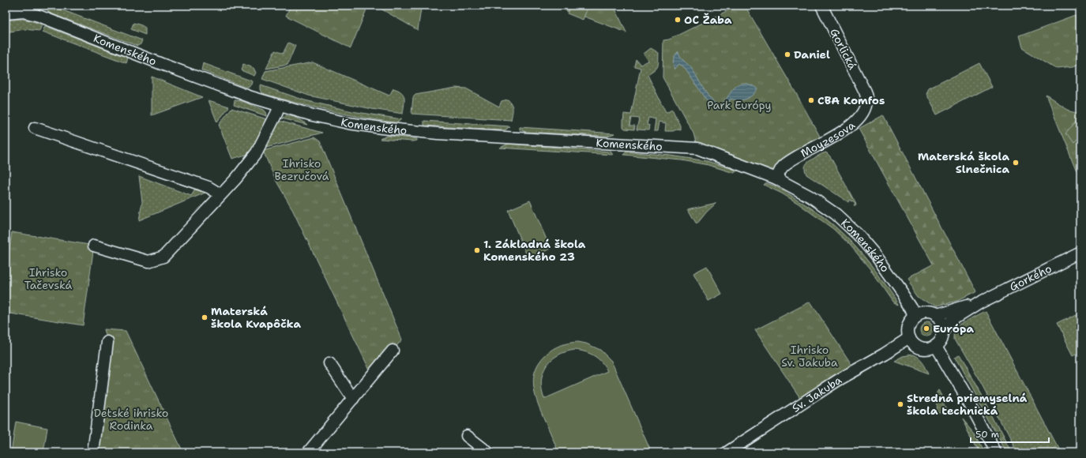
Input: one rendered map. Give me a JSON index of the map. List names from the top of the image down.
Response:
{
  "streets": {
    "street": [
      "Gorlická",
      "Komenského",
      "Moyzesova",
      "Gorkého",
      "Sv. Jakuba"
    ]
  },
  "crossings": [
    ["Gorlická", "Moyzesova"],
    ["Komenského", "Moyzesova"],
    ["Komenského", "Gorkého"],
    ["Komenského", "Sv. Jakuba"],
    ["Gorkého", "Sv. Jakuba"]
  ],
  "parks": [
    "Park Európy",
    "Ihrisko Bezručová",
    "Ihrisko Tačevská",
    "Ihrisko Sv. Jakuba",
    "Detské ihrisko Rodinka"
  ],
  "places": [
    "OC Žaba",
    "Daniel",
    "CBA Komfos",
    "Materská škola Slnečnica",
    "1. Základná škola Komenského 23",
    "Materská škola Kvapôčka",
    "Európa",
    "Stredná priemyselná škola technická"
  ],
  "scale_bar": "50 m"
}
